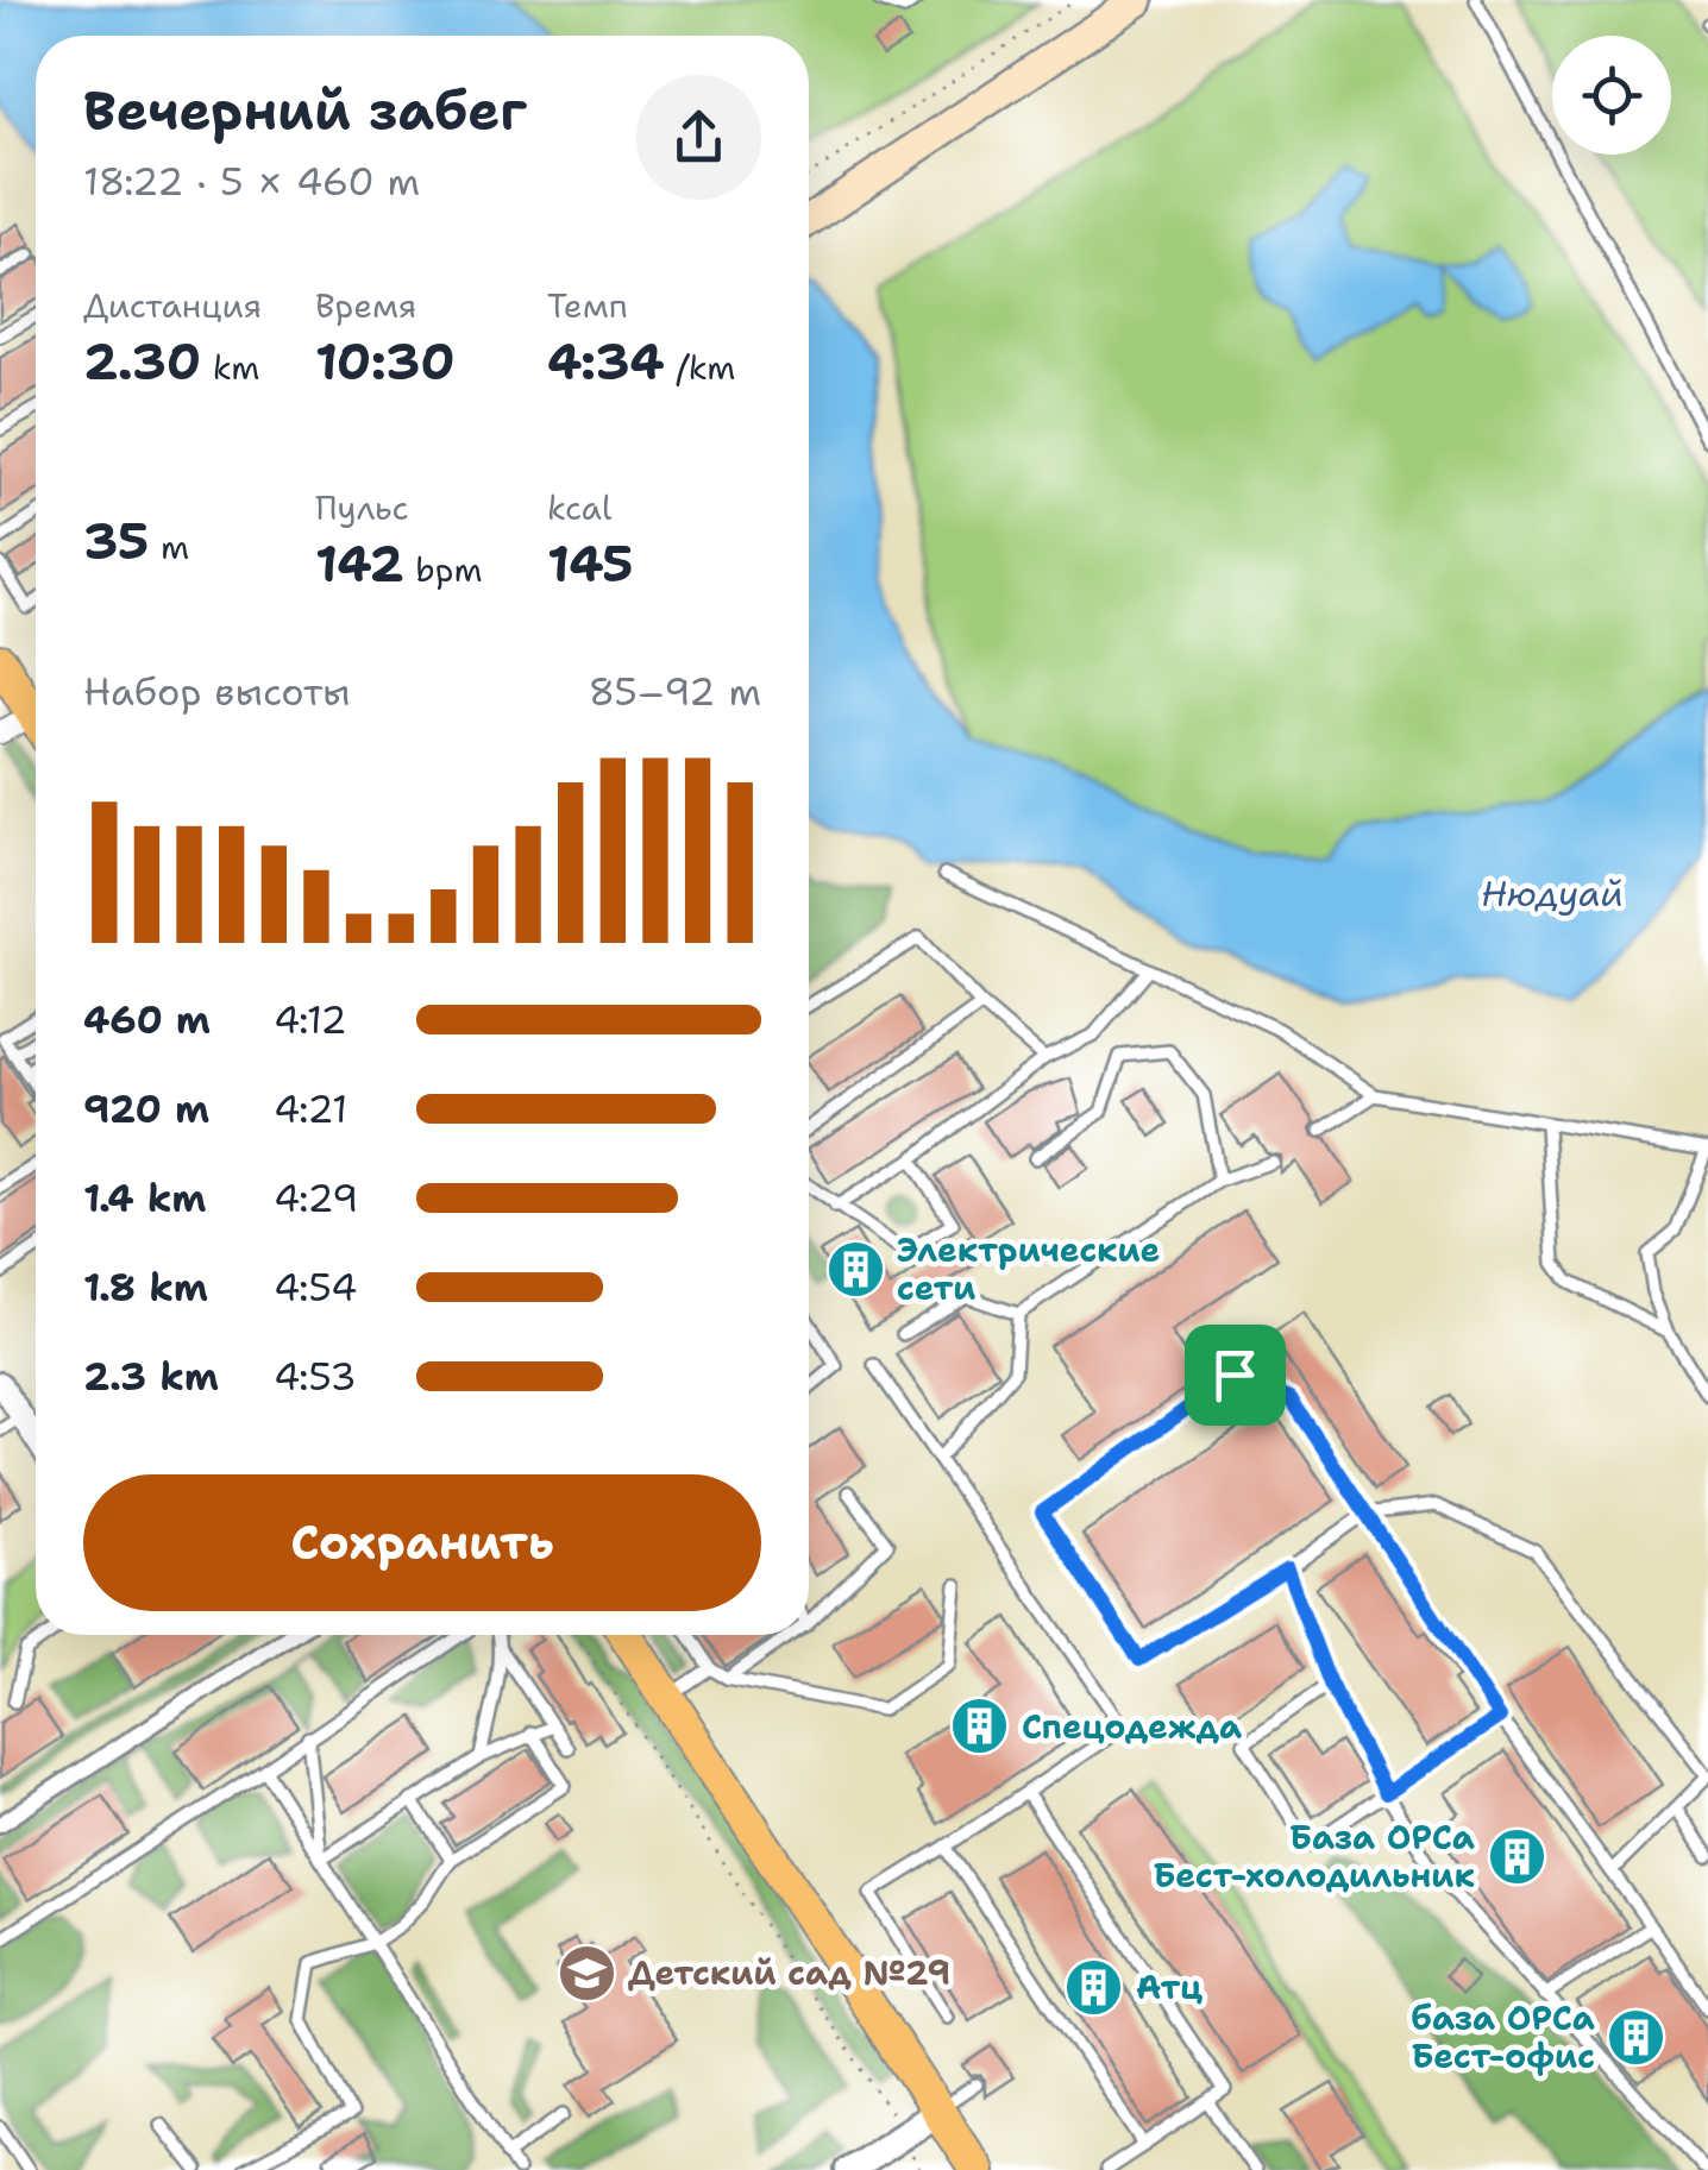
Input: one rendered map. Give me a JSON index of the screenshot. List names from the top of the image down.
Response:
{
  "water": ["Нюдуай"],
  "places": {
    "building": [
      "Электрические сети",
      "Спецодежда",
      "База ОРСа Бест-холодильник",
      "Атц",
      "база ОРСа Бест-офис"
    ],
    "school or university": ["Детский сад №29"]
  },
  "page": {
    "heading": ["Вечерний забег", "18:22 · 5 × 460 m"],
    "stats": [
      ["Дистанция", "2.30 km"],
      ["Время", "10:30"],
      ["Темп", "4:34 /km"],
      ["35 m"],
      ["Пульс", "142 bpm"],
      ["kcal", "145"]
    ],
    "chart": ["Набор высоты", "85–92 m"],
    "list": [
      {
        "name": "460 m",
        "note": "4:12"
      },
      {
        "name": "920 m",
        "note": "4:21"
      },
      {
        "name": "1.4 km",
        "note": "4:29"
      },
      {
        "name": "1.8 km",
        "note": "4:54"
      },
      {
        "name": "2.3 km",
        "note": "4:53"
      }
    ],
    "buttons": "Сохранить"
  }
}
